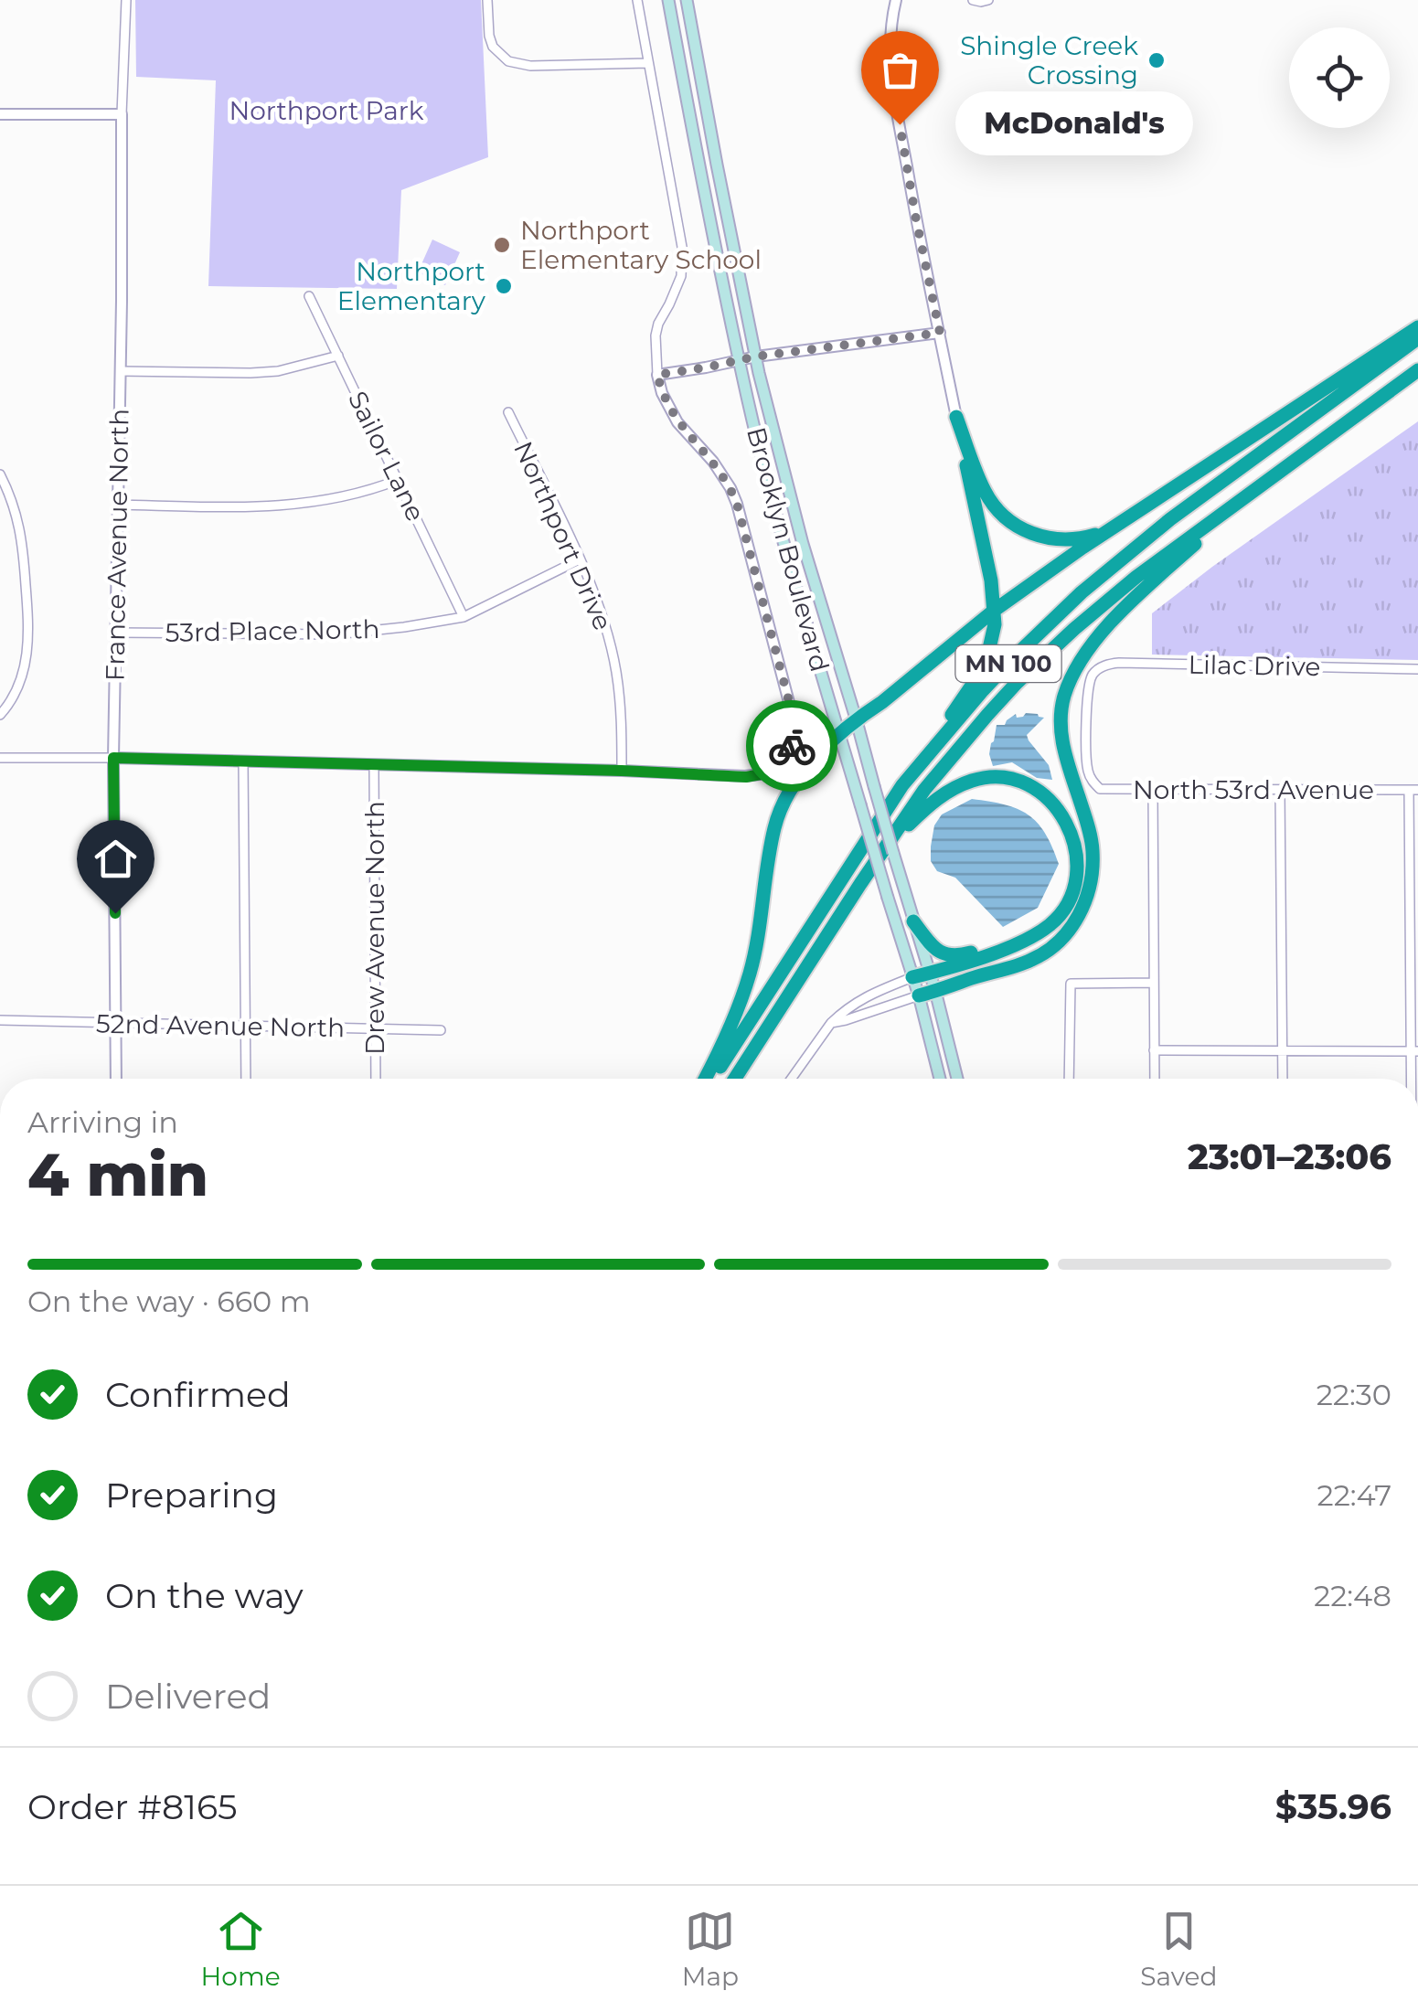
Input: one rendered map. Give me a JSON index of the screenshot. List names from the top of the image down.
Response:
{
  "streets": {
    "highway": ["MN 100"],
    "main road": ["Brooklyn Boulevard"],
    "street": [
      "Sailor Lane",
      "Northport Drive",
      "France Avenue North",
      "53rd Place North",
      "Lilac Drive",
      "North 53rd Avenue",
      "Drew Avenue North",
      "52nd Avenue North"
    ]
  },
  "crossings": [
    ["Sailor Lane", "53rd Place North"],
    ["Northport Drive", "53rd Place North"],
    ["France Avenue North", "53rd Place North"],
    ["France Avenue North", "52nd Avenue North"],
    ["Lilac Drive", "North 53rd Avenue"],
    ["Drew Avenue North", "52nd Avenue North"]
  ],
  "parks": ["Northport Park"],
  "places": [
    "Shingle Creek Crossing",
    "McDonald's",
    "Northport Elementary School",
    "Northport Elementary"
  ],
  "page": {
    "bubble": "McDonald's",
    "heading": ["4 min", "Arriving in", "23:01–23:06"],
    "panel": ["Order #8165", "$35.96"],
    "bar": "On the way · 660 m",
    "list": [
      ["Confirmed", "22:30"],
      ["Preparing", "22:47"],
      ["On the way", "22:48"],
      "Delivered"
    ],
    "tabs": ["Home", "Map", "Saved"]
  }
}
